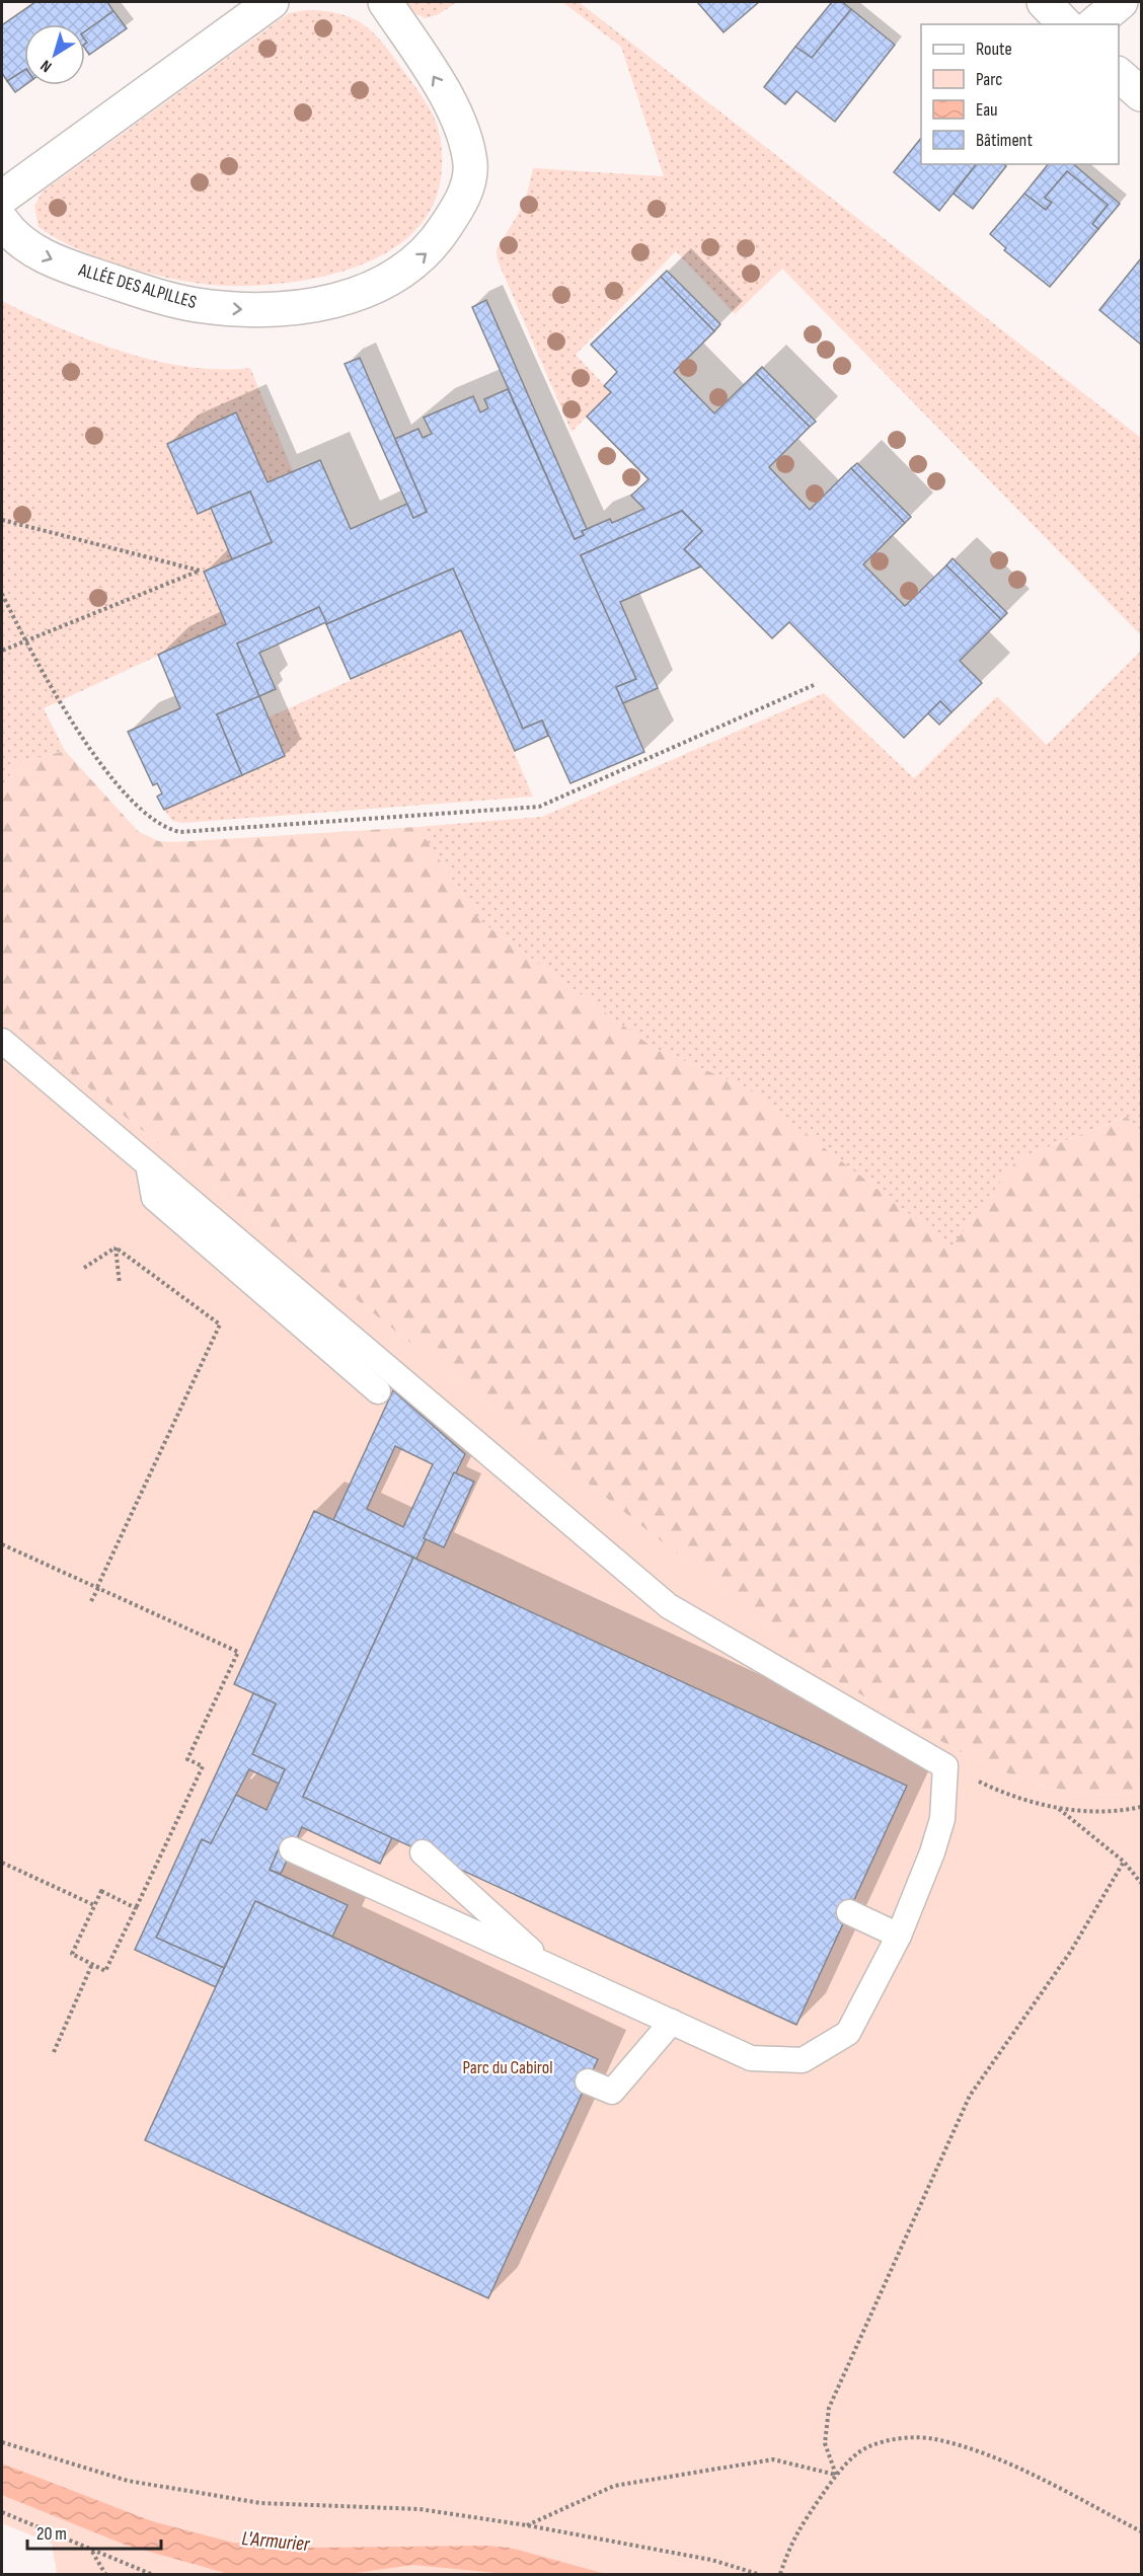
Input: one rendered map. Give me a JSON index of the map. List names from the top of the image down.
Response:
{
  "streets": {
    "street": ["ALLÉE DES ALPILLES"]
  },
  "water": ["L'Armurier"],
  "parks": ["Parc du Cabirol"],
  "legend": [
    "Route",
    "Parc",
    "Eau",
    "Bâtiment"
  ],
  "scale_bar": "20 m",
  "north": "bottom left"
}
